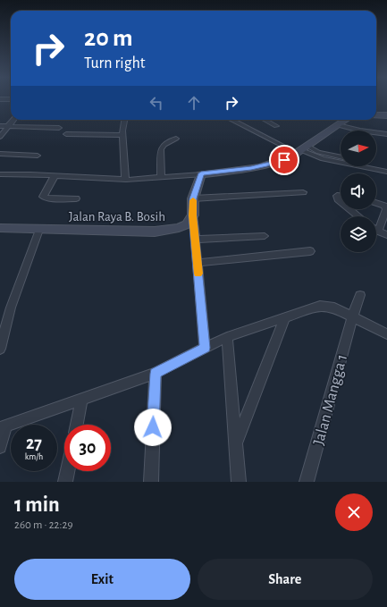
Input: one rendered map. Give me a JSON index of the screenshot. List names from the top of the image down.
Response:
{
  "streets": {
    "main road": ["Jalan Raya B. Bosih"],
    "street": ["Jalan Mangga 1"]
  },
  "north": "right",
  "page": {
    "turn": ["20 m", "Turn right"],
    "speed": "27 km/h",
    "limit": "30",
    "heading": ["1 min", "260 m · 22:29"],
    "buttons": ["Exit", "Share"]
  }
}
